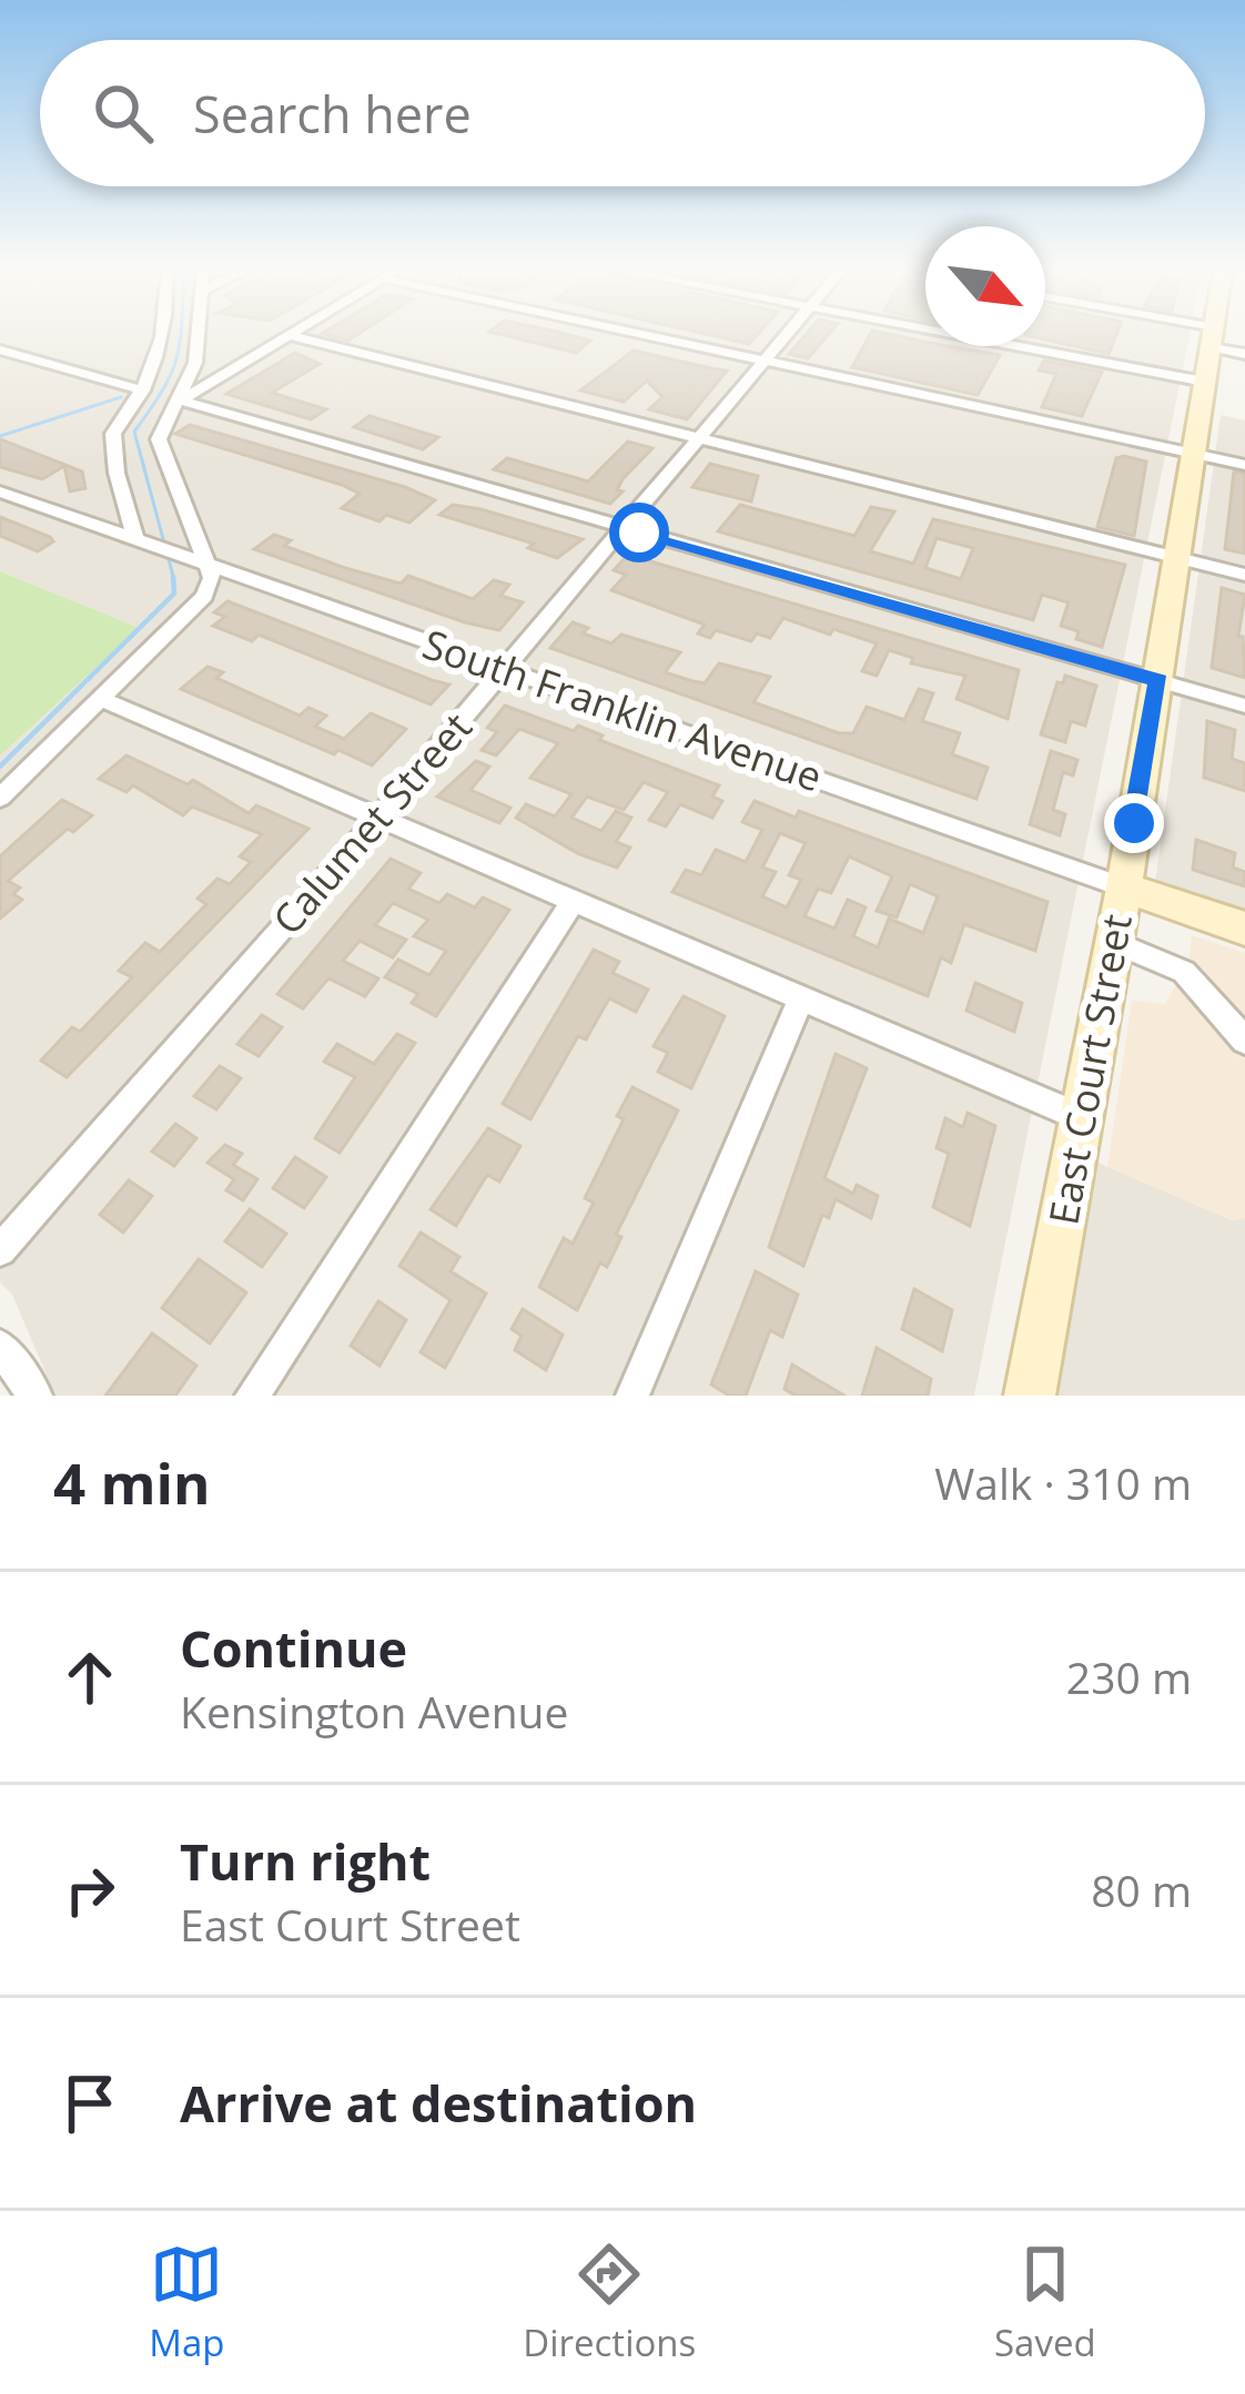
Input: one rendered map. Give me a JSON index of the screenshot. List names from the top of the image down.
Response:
{
  "streets": {
    "main road": ["South Franklin Avenue", "East Court Street"],
    "street": ["Calumet Street"]
  },
  "crossings": [
    ["South Franklin Avenue", "Calumet Street"],
    ["South Franklin Avenue", "East Court Street"]
  ],
  "north": "bottom right",
  "page": {
    "search": "Search here",
    "heading": ["4 min", "Walk · 310 m"],
    "list": [
      ["Continue", "Kensington Avenue", "230 m"],
      ["Turn right", "East Court Street", "80 m"],
      "Arrive at destination"
    ],
    "nav": ["Map", "Directions", "Saved"]
  }
}
